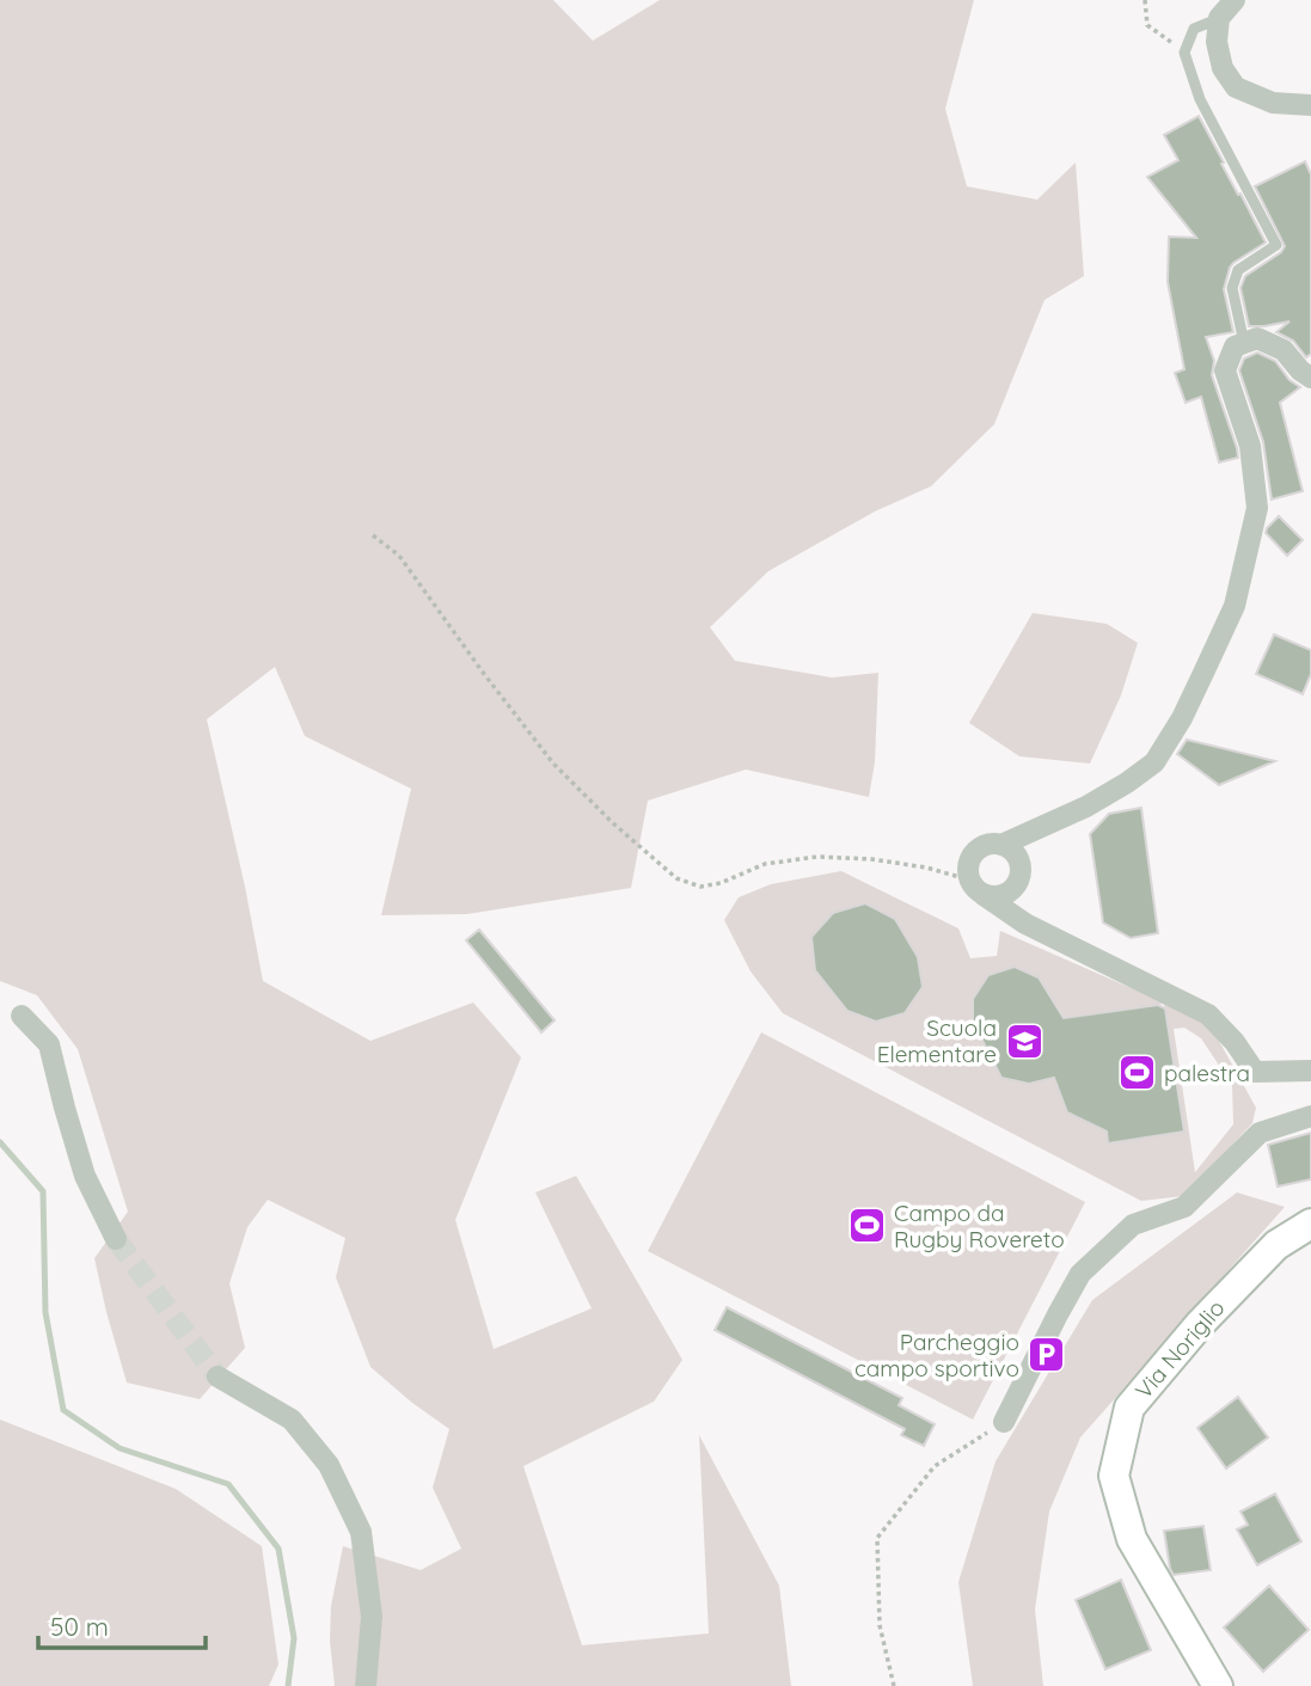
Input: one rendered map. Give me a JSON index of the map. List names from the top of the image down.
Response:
{
  "streets": {
    "main road": ["Via Noriglio"]
  },
  "places": {
    "school or university": ["Scuola Elementare"],
    "sports": ["palestra", "Campo da Rugby Rovereto"],
    "parking": ["Parcheggio campo sportivo"]
  },
  "scale_bar": "50 m"
}
